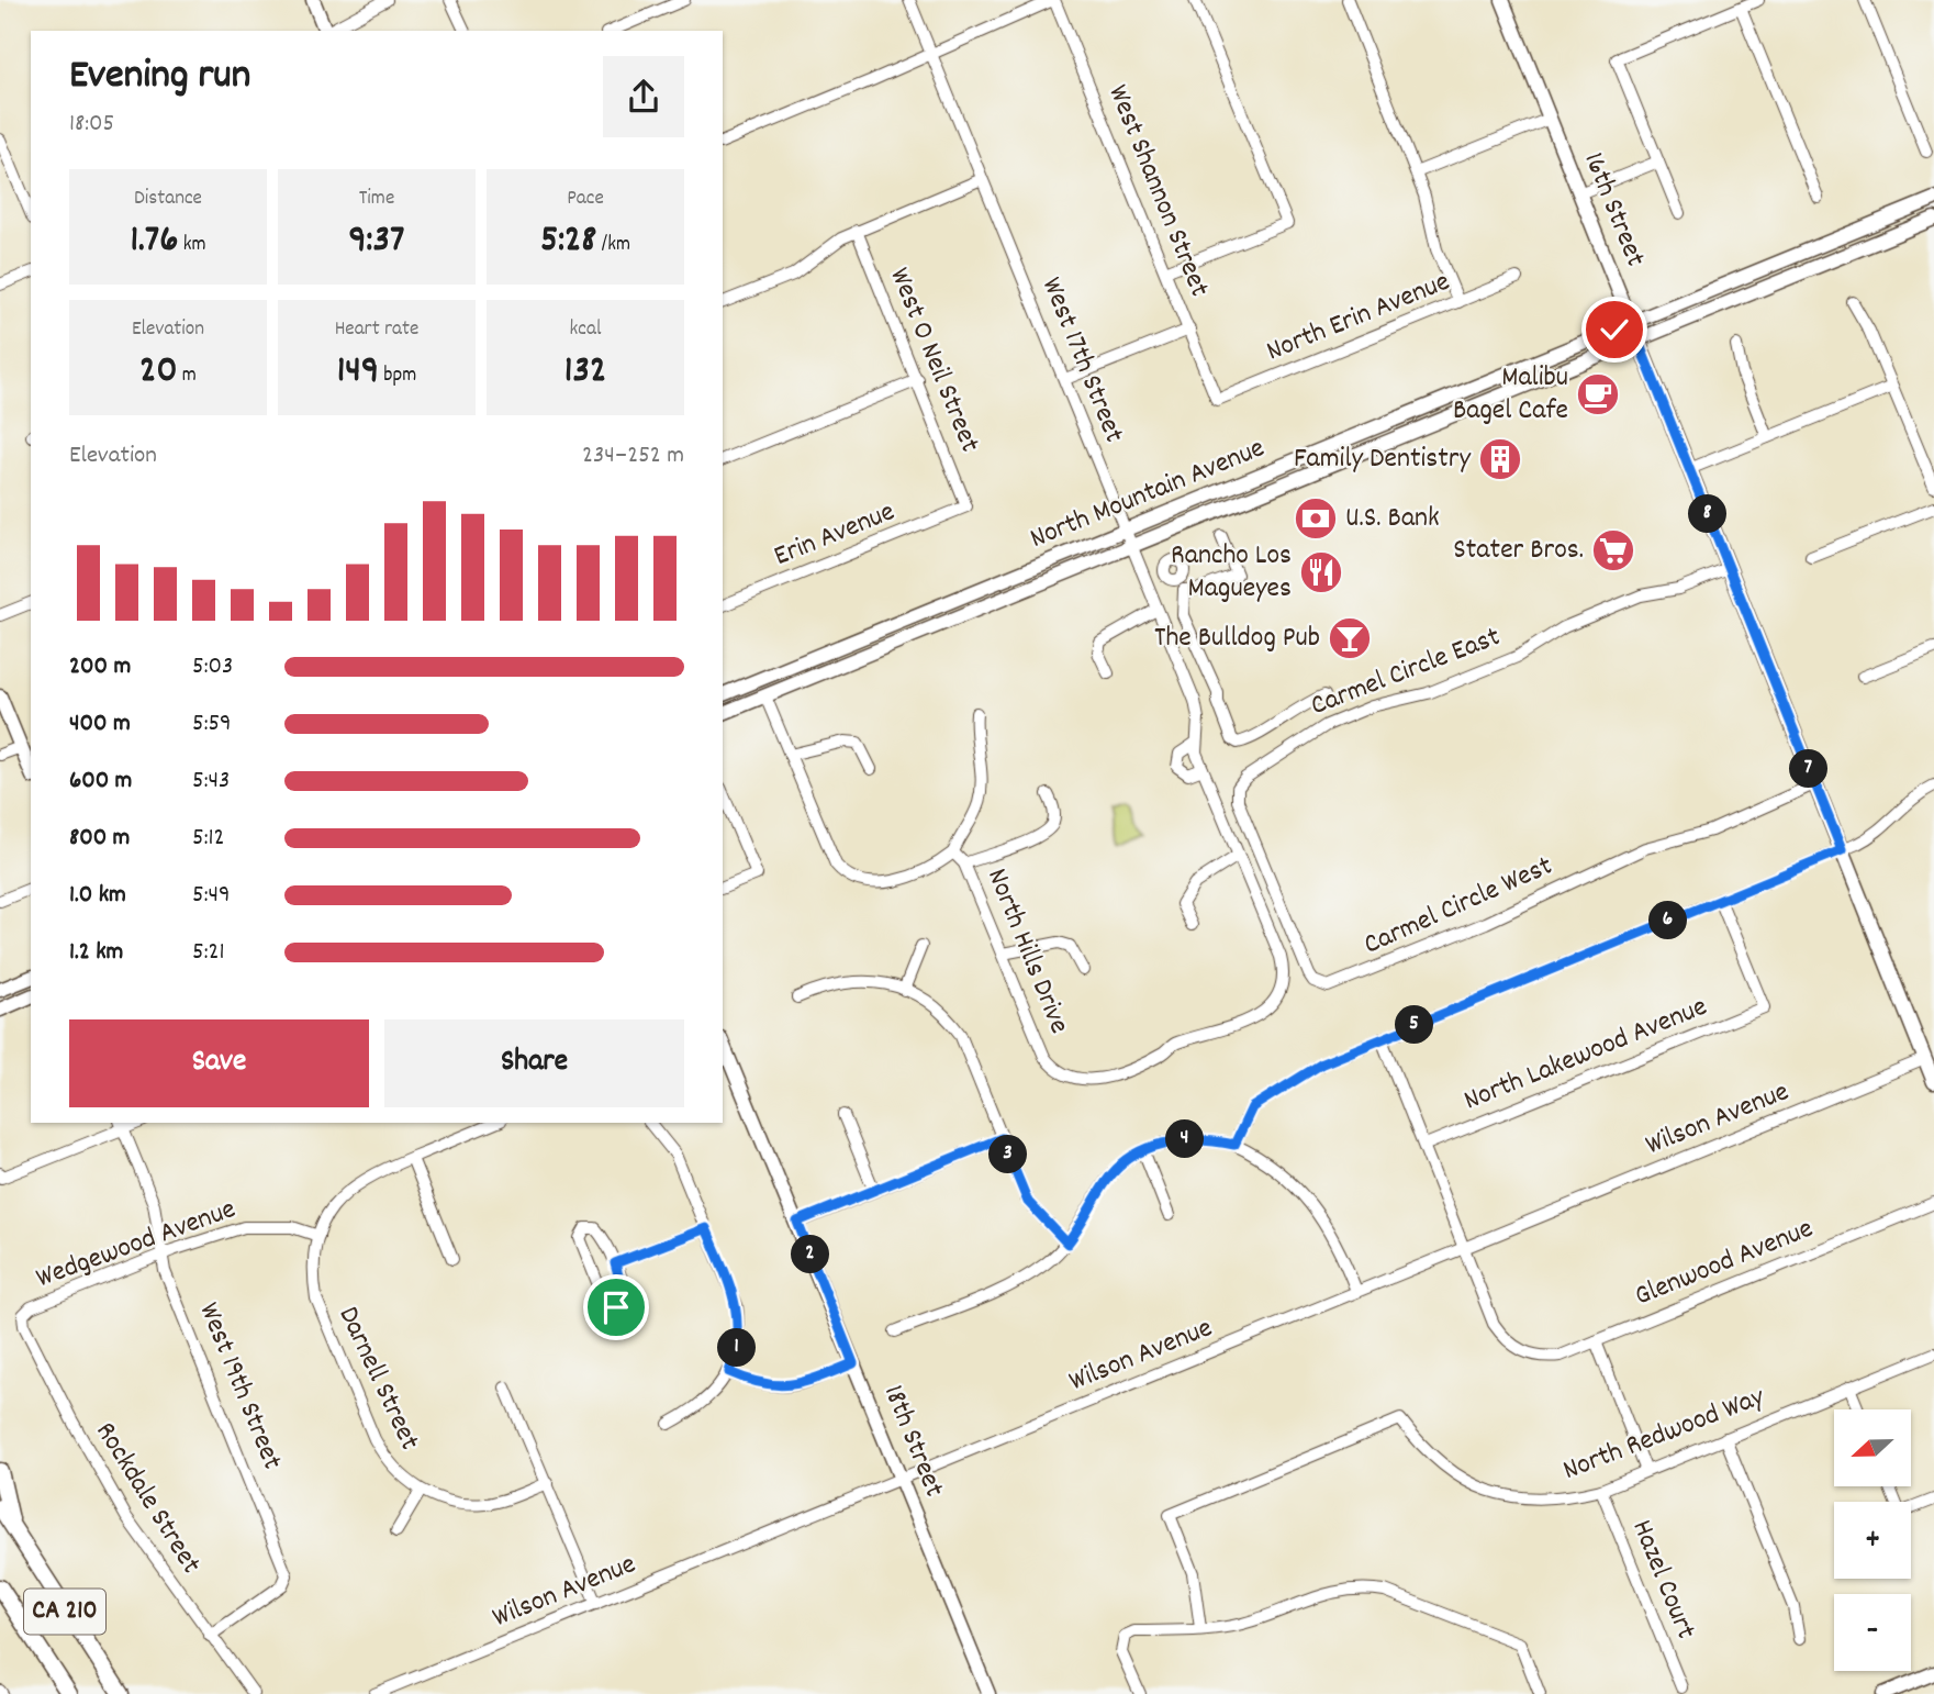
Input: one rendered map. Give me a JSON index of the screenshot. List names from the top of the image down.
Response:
{
  "streets": {
    "highway": ["CA 210"],
    "main road": ["16th Street", "North Mountain Avenue", "18th Street"],
    "street": [
      "West Shannon Street",
      "North Erin Avenue",
      "West O Neil Street",
      "West 17th Street",
      "Erin Avenue",
      "Carmel Circle East",
      "Carmel Circle West",
      "North Hills Drive",
      "North Lakewood Avenue",
      "Wilson Avenue",
      "Wedgewood Avenue",
      "Glenwood Avenue",
      "Darnell Street",
      "West 19th Street",
      "North Redwood Way",
      "Rockdale Street",
      "Hazel Court"
    ]
  },
  "crossings": [
    ["West Shannon Street", "North Erin Avenue"],
    ["16th Street", "North Mountain Avenue"],
    ["16th Street", "Carmel Circle East"],
    ["16th Street", "Carmel Circle West"],
    ["16th Street", "Wilson Avenue"],
    ["West O Neil Street", "Erin Avenue"],
    ["West 17th Street", "North Mountain Avenue"],
    ["West 17th Street", "North Hills Drive"],
    ["North Mountain Avenue", "North Hills Drive"],
    ["Carmel Circle East", "Carmel Circle West"],
    ["Wilson Avenue", "Glenwood Avenue"],
    ["Wilson Avenue", "18th Street"],
    ["Wedgewood Avenue", "Darnell Street"],
    ["Wedgewood Avenue", "West 19th Street"],
    ["Wedgewood Avenue", "Rockdale Street"],
    ["West 19th Street", "Rockdale Street"],
    ["North Redwood Way", "Hazel Court"]
  ],
  "places": {
    "cafe": ["Malibu Bagel Cafe"],
    "building": ["Family Dentistry"],
    "bank": ["U.S. Bank"],
    "supermarket": ["Stater Bros."],
    "restaurant": ["Rancho Los Magueyes"],
    "bar": ["The Bulldog Pub"]
  },
  "north": "left",
  "page": {
    "heading": ["Evening run", "18:05"],
    "stats": [
      ["Distance", "1.76 km"],
      ["Time", "9:37"],
      ["Pace", "5:28 /km"],
      ["Elevation", "20 m"],
      ["Heart rate", "149 bpm"],
      ["kcal", "132"]
    ],
    "chart": ["Elevation", "234–252 m"],
    "pins": [
      "8",
      "7",
      "6",
      "5",
      "4",
      "3",
      "2",
      "1"
    ],
    "list": [
      {
        "name": "200 m",
        "note": "5:03"
      },
      {
        "name": "400 m",
        "note": "5:59"
      },
      {
        "name": "600 m",
        "note": "5:43"
      },
      {
        "name": "800 m",
        "note": "5:12"
      },
      {
        "name": "1.0 km",
        "note": "5:49"
      },
      {
        "name": "1.2 km",
        "note": "5:21"
      }
    ],
    "buttons": ["Save", "Share"],
    "map_buttons": ["+", "−"]
  }
}
